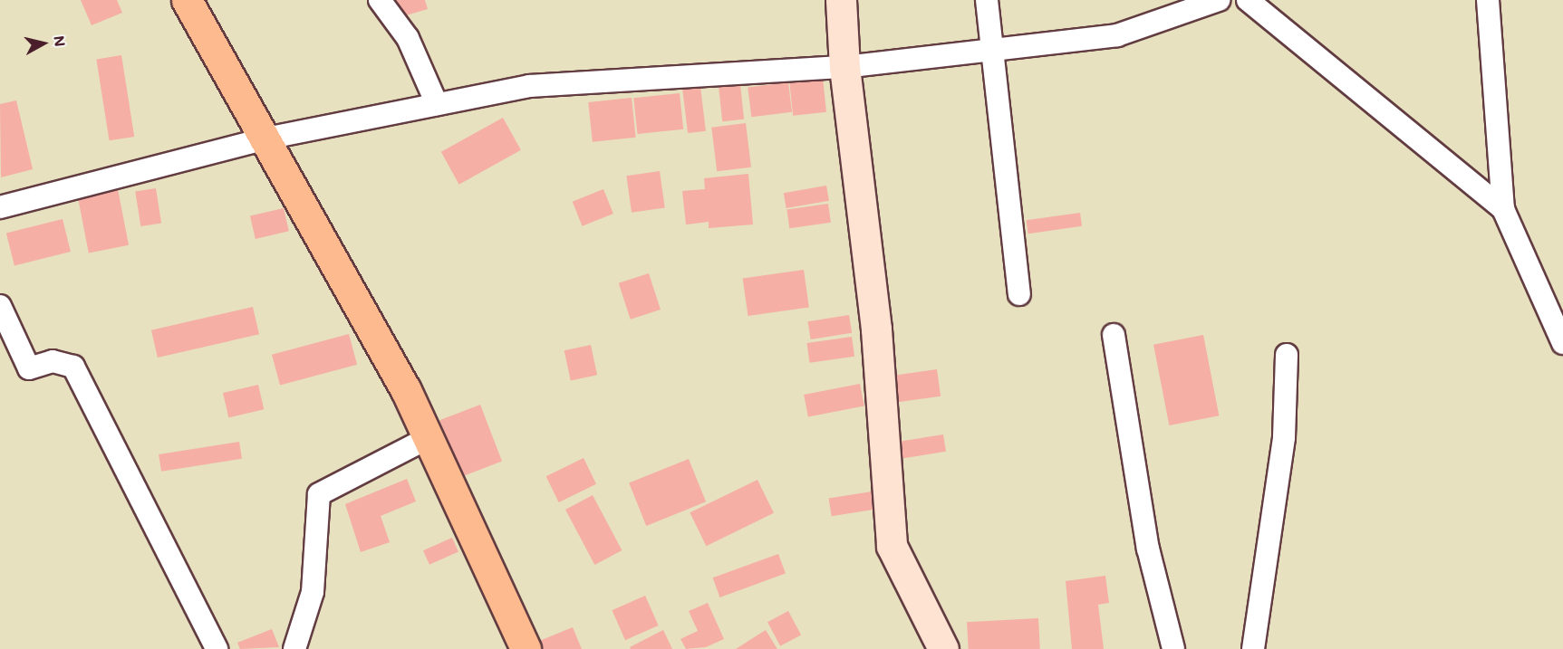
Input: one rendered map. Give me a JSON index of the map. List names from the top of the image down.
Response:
{
  "north": "right"
}
